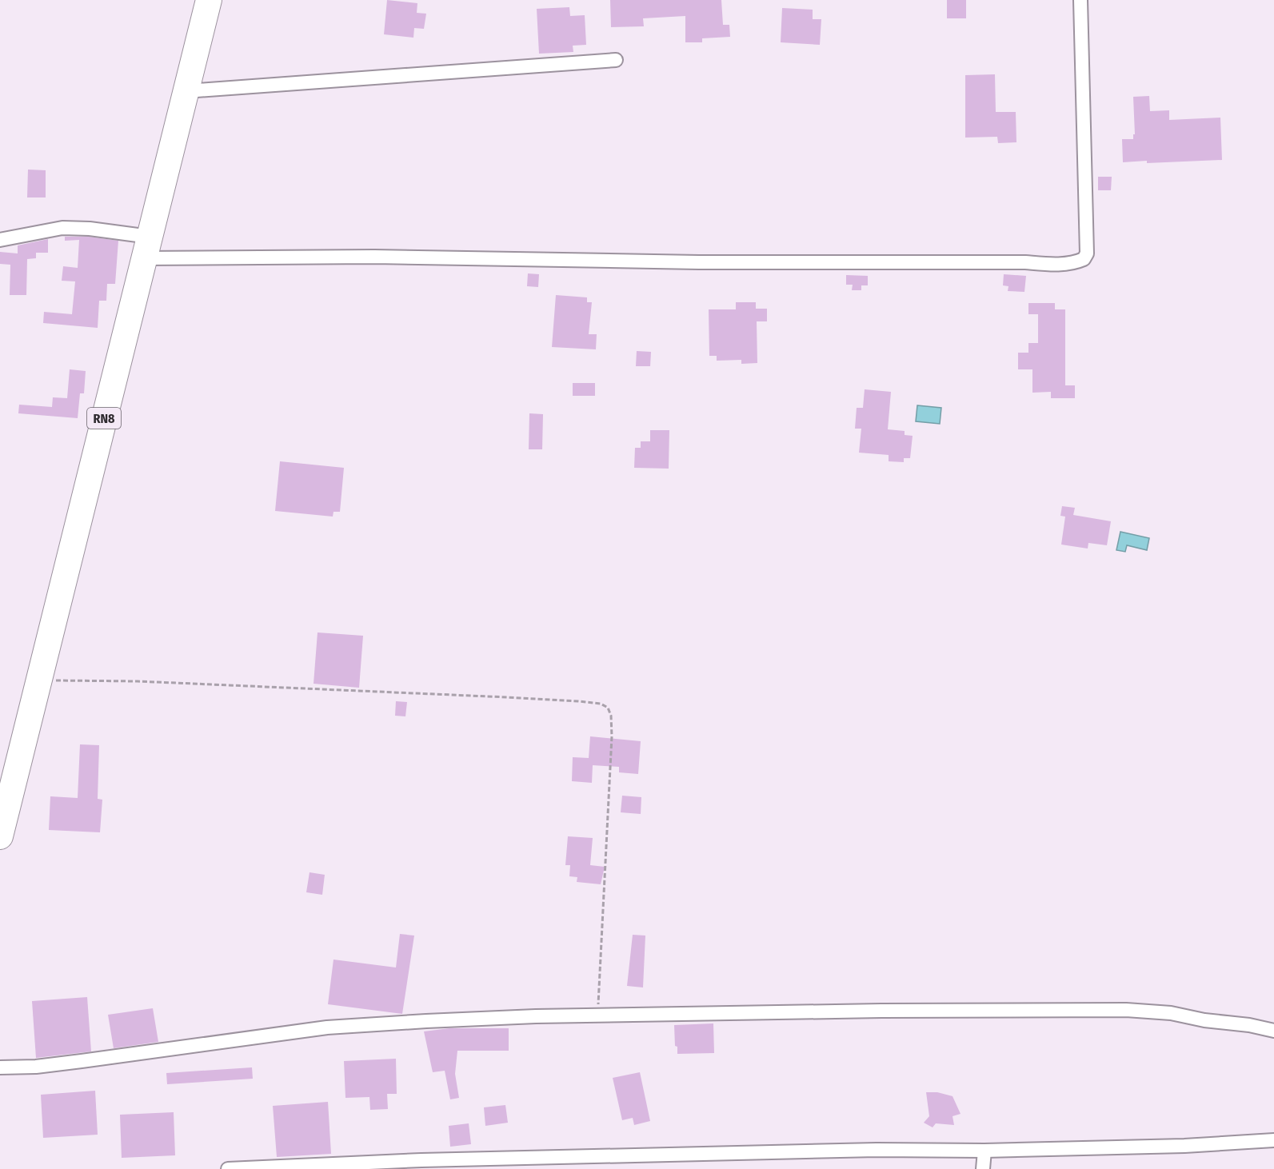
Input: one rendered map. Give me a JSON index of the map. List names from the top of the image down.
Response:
{
  "streets": {
    "highway": ["RN8"]
  }
}
